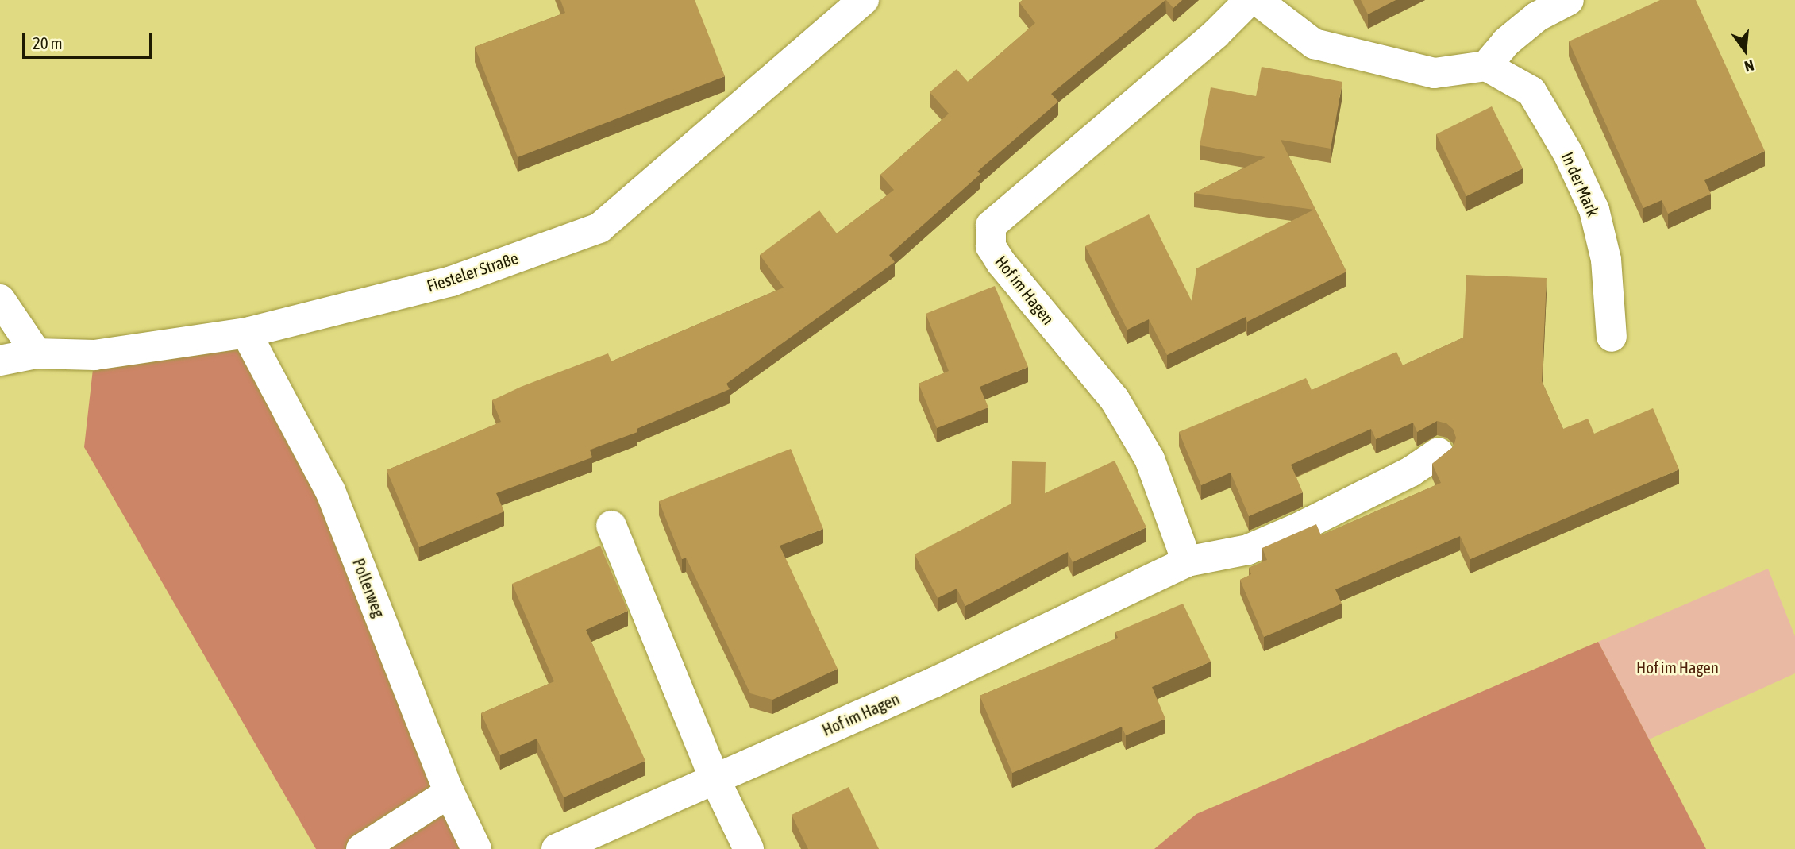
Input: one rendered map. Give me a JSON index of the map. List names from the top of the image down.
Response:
{
  "streets": {
    "street": [
      "In der Mark",
      "Fiesteler Straße",
      "Hof im Hagen",
      "Pollerweg"
    ]
  },
  "crossings": [
    ["Fiesteler Straße", "Pollerweg"]
  ],
  "parks": ["Hof im Hagen"],
  "scale_bar": "20 m",
  "north": "bottom"
}
